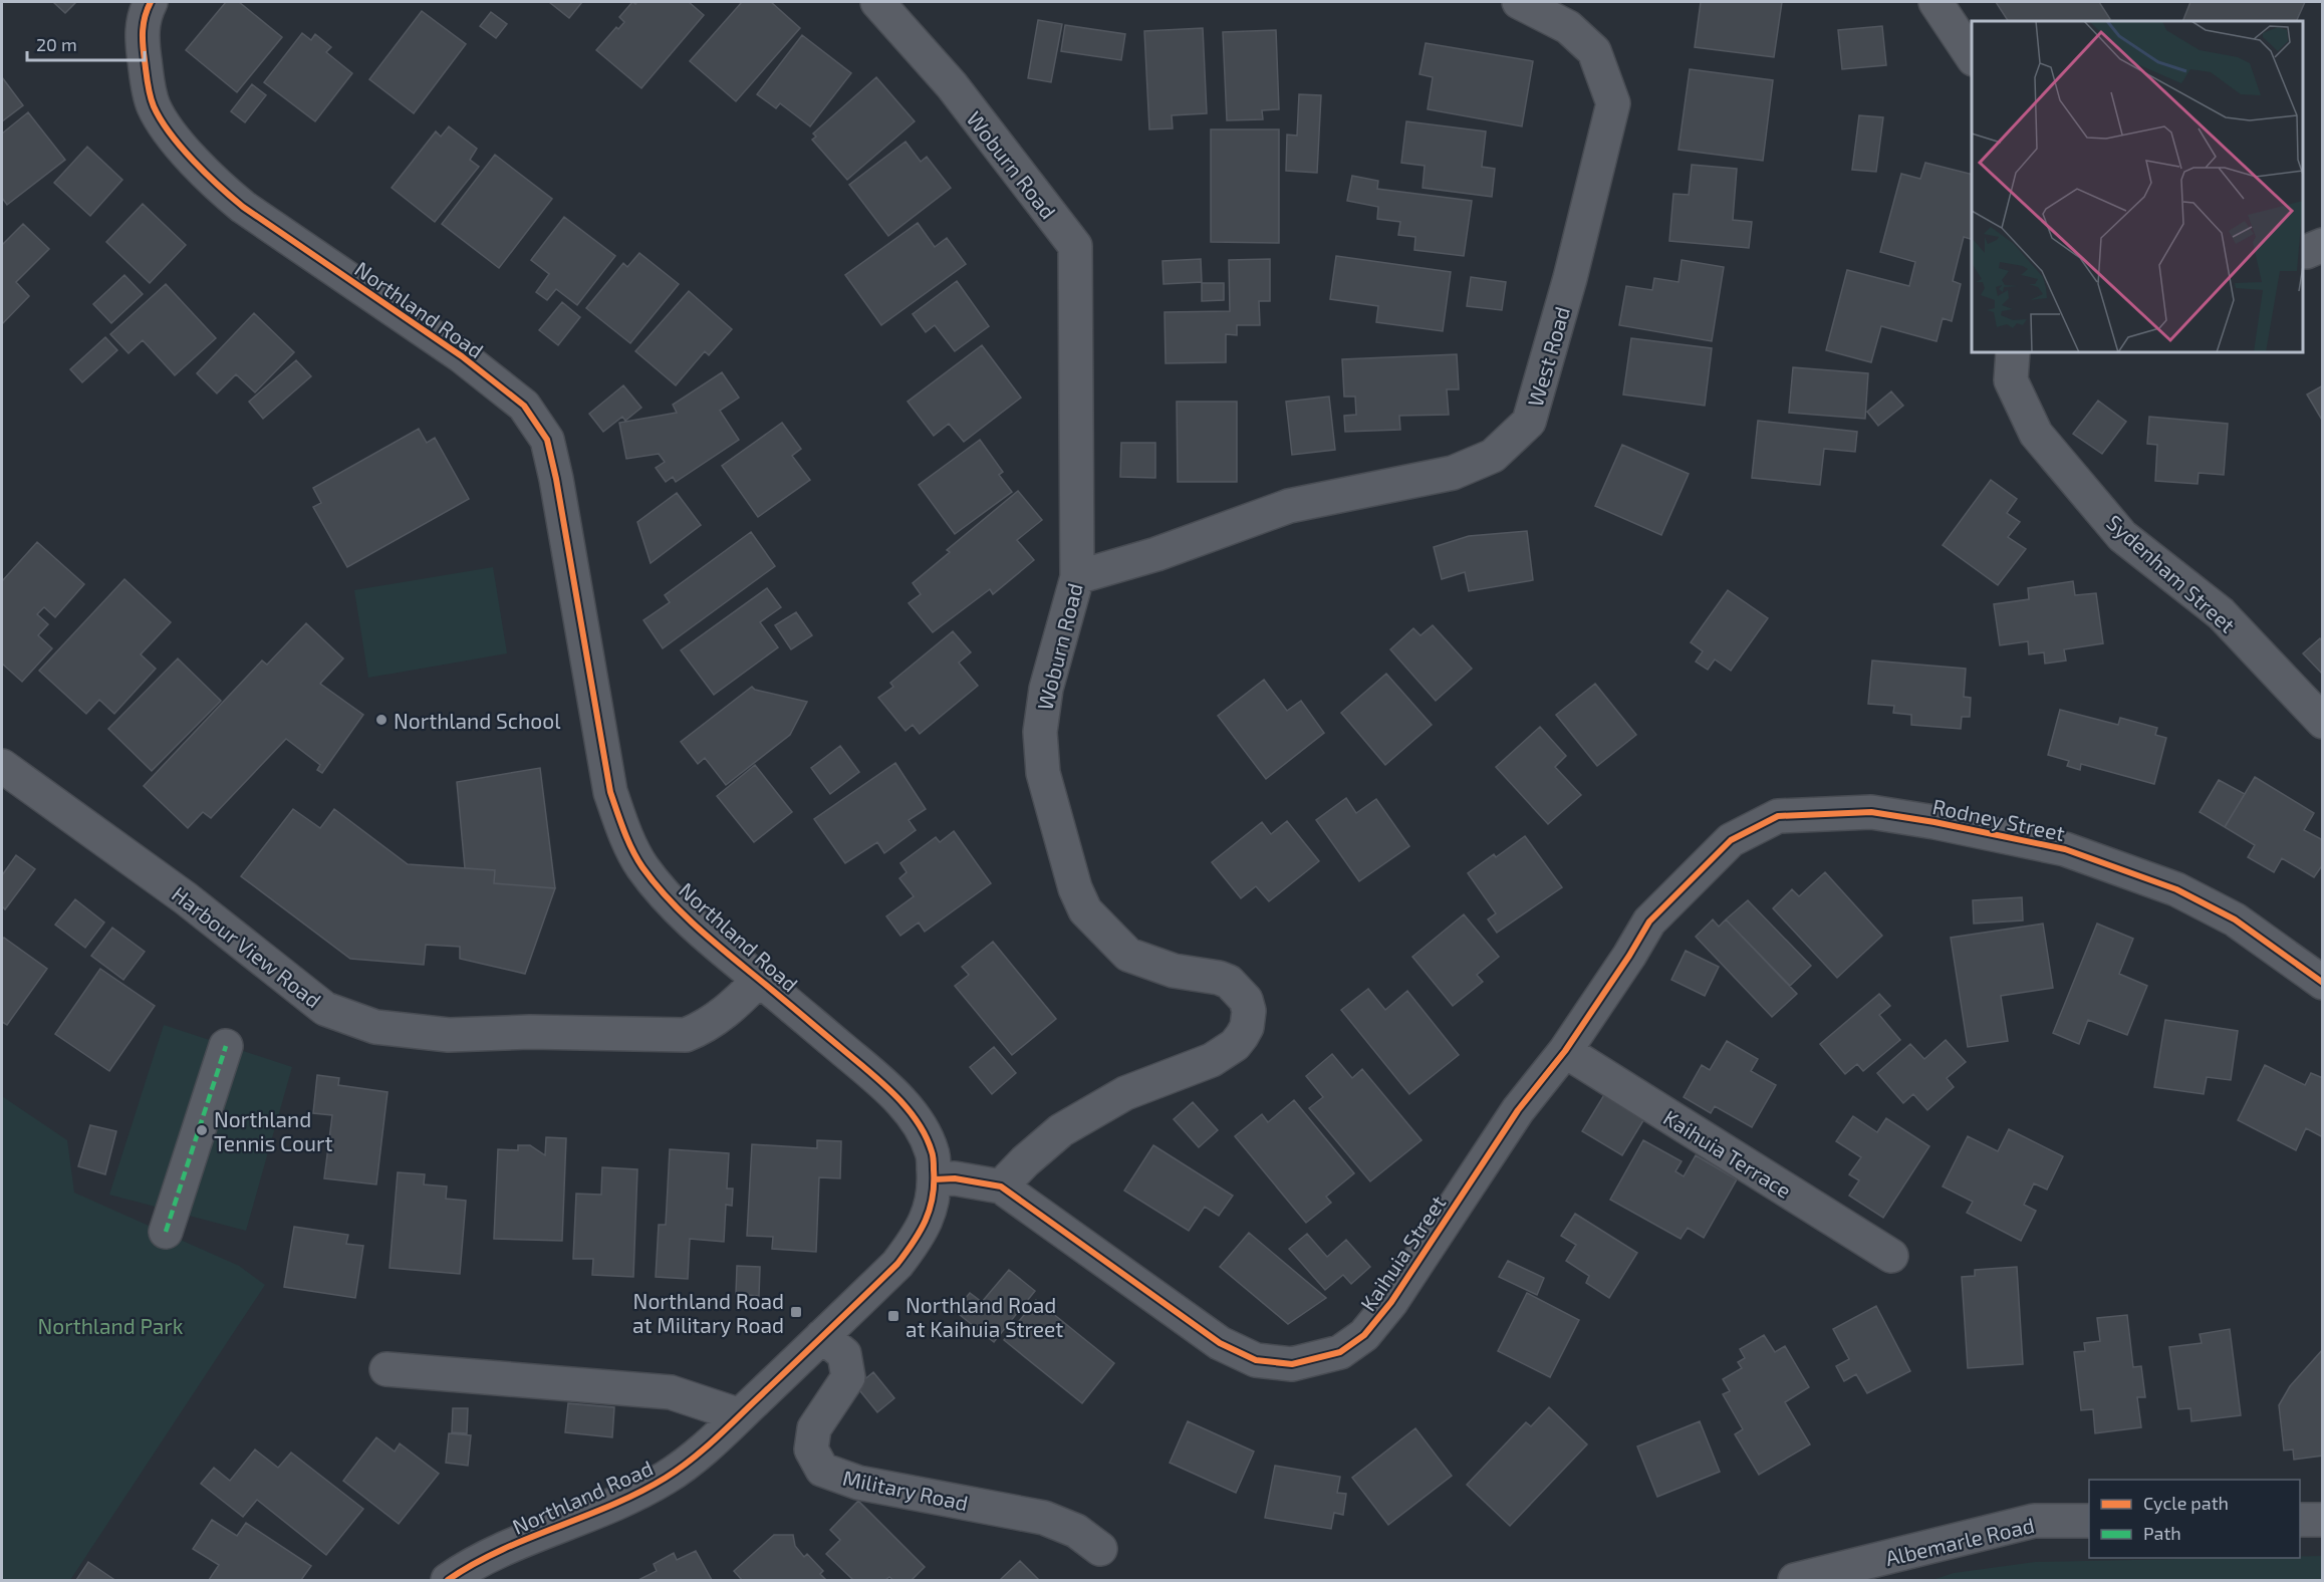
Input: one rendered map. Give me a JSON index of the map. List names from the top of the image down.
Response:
{
  "streets": {
    "street": [
      "Woburn Road",
      "Northland Road",
      "West Road",
      "Sydenham Street",
      "Rodney Street",
      "Harbour View Road",
      "Kaihuia Terrace",
      "Kaihuia Street",
      "Military Road",
      "Albemarle Road"
    ]
  },
  "crossings": [
    ["Woburn Road", "West Road"],
    ["Woburn Road", "Kaihuia Street"],
    ["Northland Road", "Harbour View Road"],
    ["Northland Road", "Kaihuia Street"],
    ["Northland Road", "Military Road"],
    ["Rodney Street", "Kaihuia Street"],
    ["Kaihuia Terrace", "Kaihuia Street"]
  ],
  "parks": ["Northland Park"],
  "places": {
    "other": ["Northland School", "Northland Tennis Court"],
    "transit": ["Northland Road at Military Road", "Northland Road at Kaihuia Street"]
  },
  "legend": ["Cycle path", "Path"],
  "scale_bar": "20 m"
}
